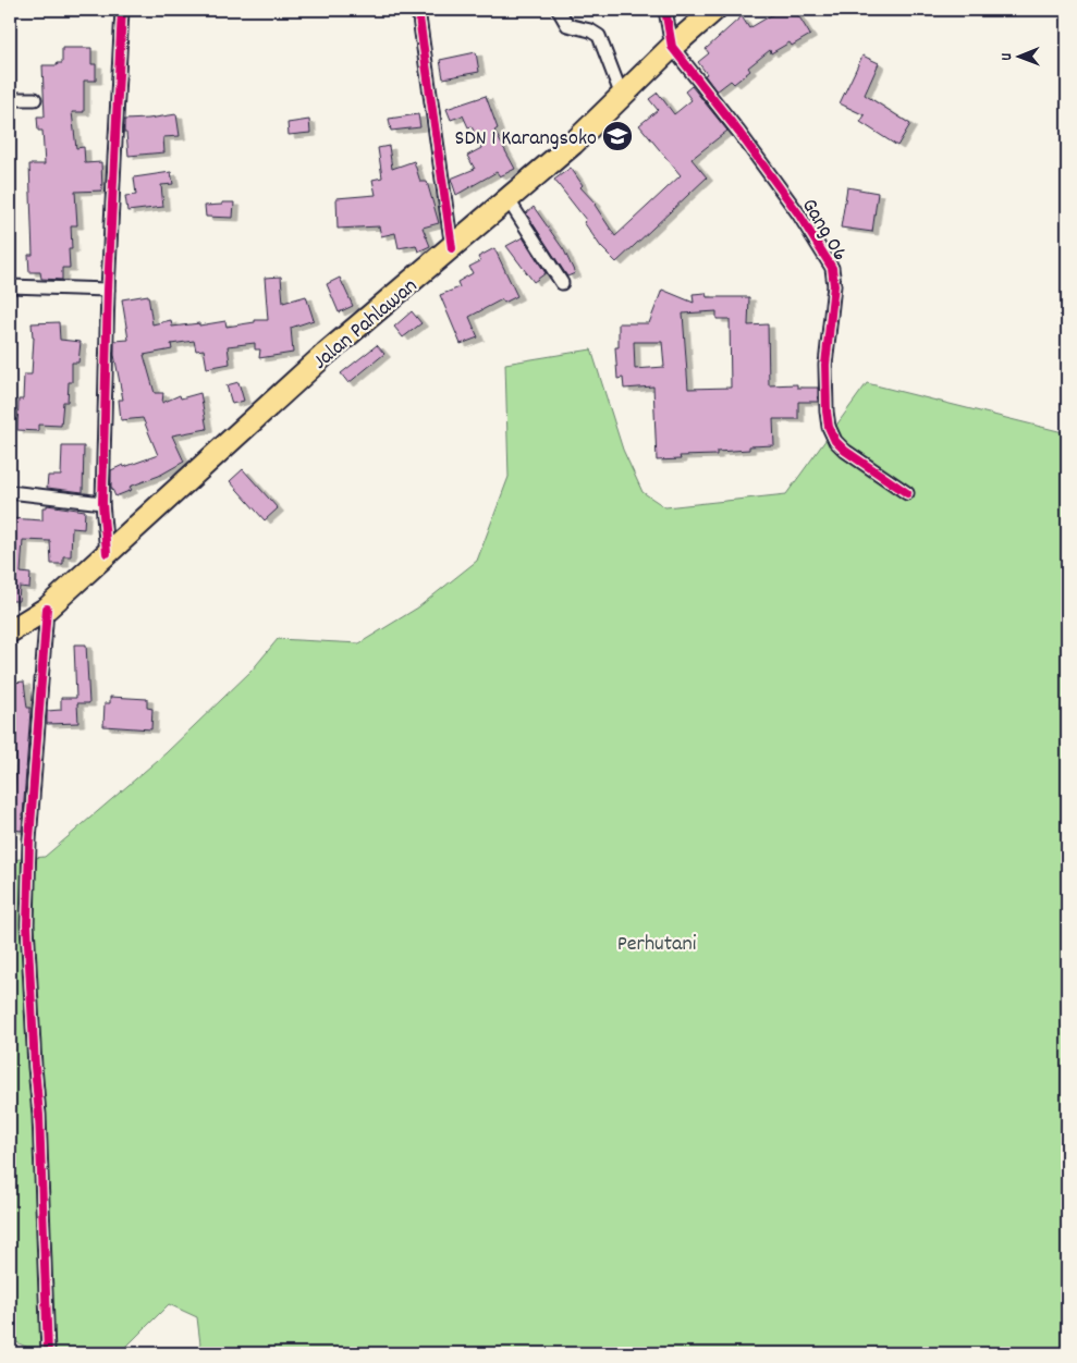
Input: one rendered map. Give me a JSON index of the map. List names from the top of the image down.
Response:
{
  "streets": {
    "highway": ["Jalan Pahlawan"],
    "street": ["Gang 06"]
  },
  "crossings": [
    ["Gang 06", "Jalan Pahlawan"]
  ],
  "parks": ["Perhutani"],
  "places": {
    "school or university": ["SDN 1 Karangsoko"]
  },
  "north": "left"
}
